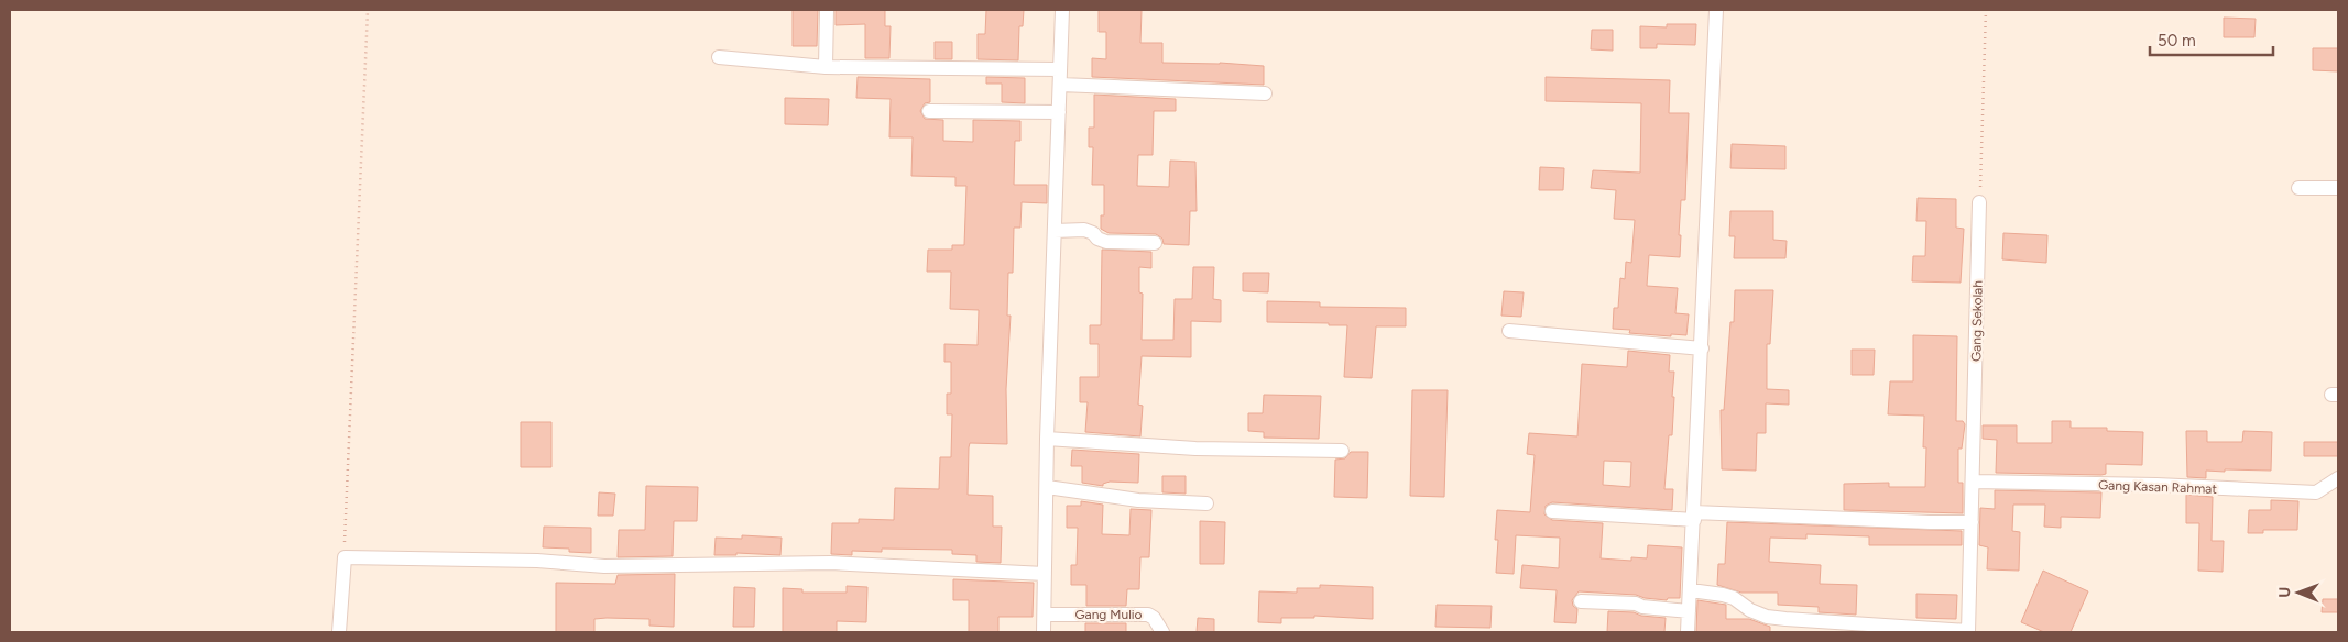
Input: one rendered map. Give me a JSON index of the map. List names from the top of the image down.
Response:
{
  "streets": {
    "street": ["Gang Sekolah", "Gang Kasan Rahmat", "Gang Mulio"]
  },
  "crossings": [
    ["Gang Sekolah", "Gang Kasan Rahmat"]
  ],
  "scale_bar": "50 m",
  "north": "left"
}
